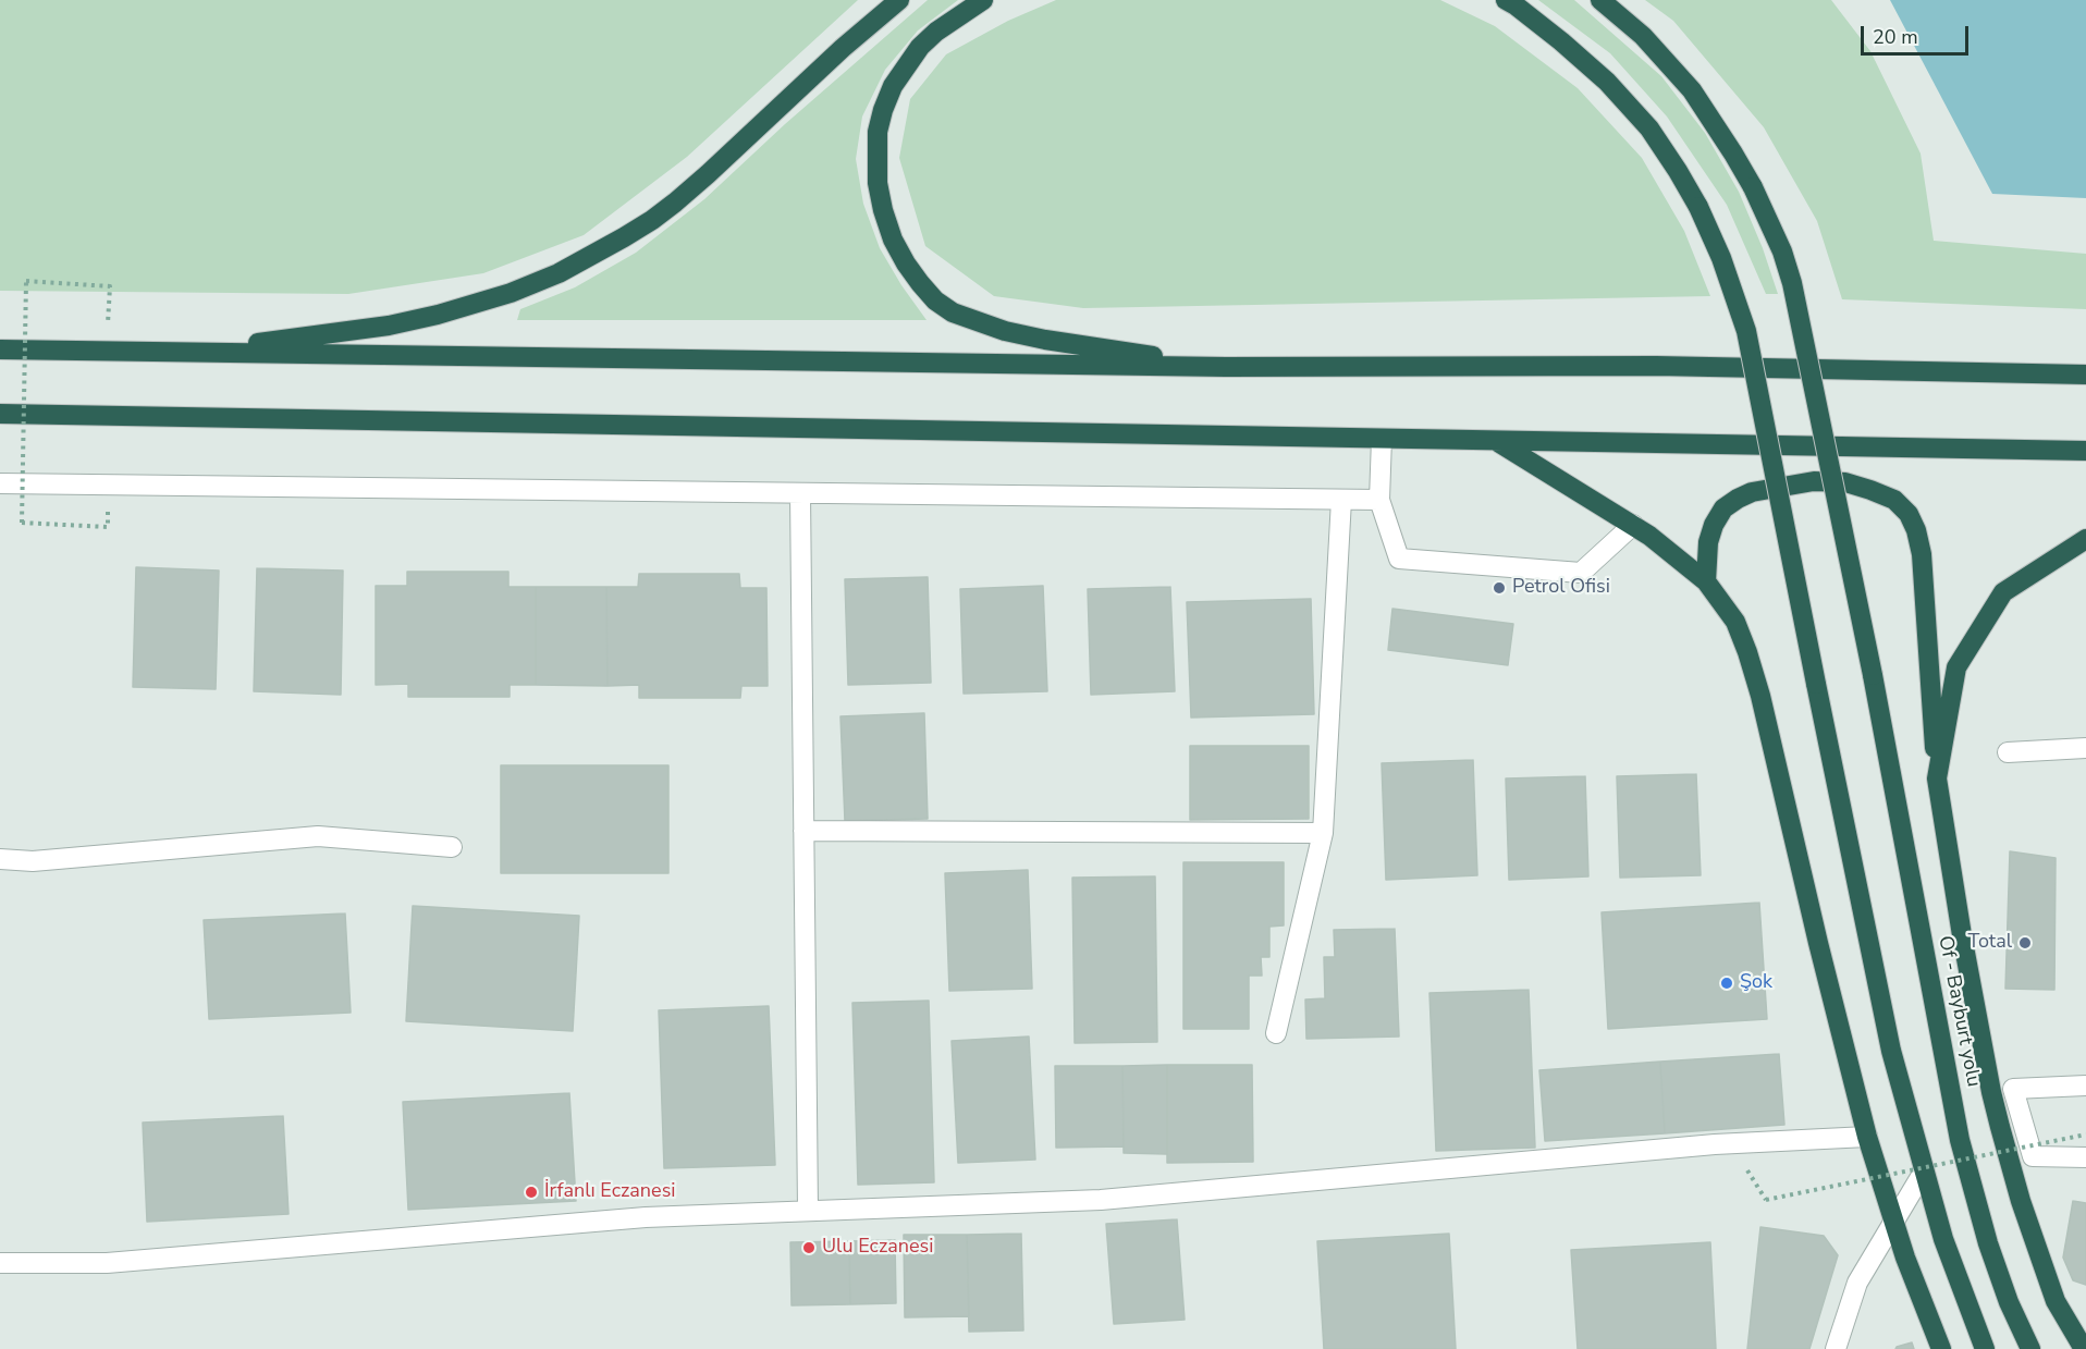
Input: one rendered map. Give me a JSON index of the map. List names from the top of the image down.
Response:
{
  "streets": {
    "highway": ["Of - Bayburt yolu"]
  },
  "places": [
    "Petrol Ofisi",
    "Total",
    "Şok",
    "İrfanlı Eczanesi",
    "Ulu Eczanesi"
  ],
  "scale_bar": "20 m"
}
